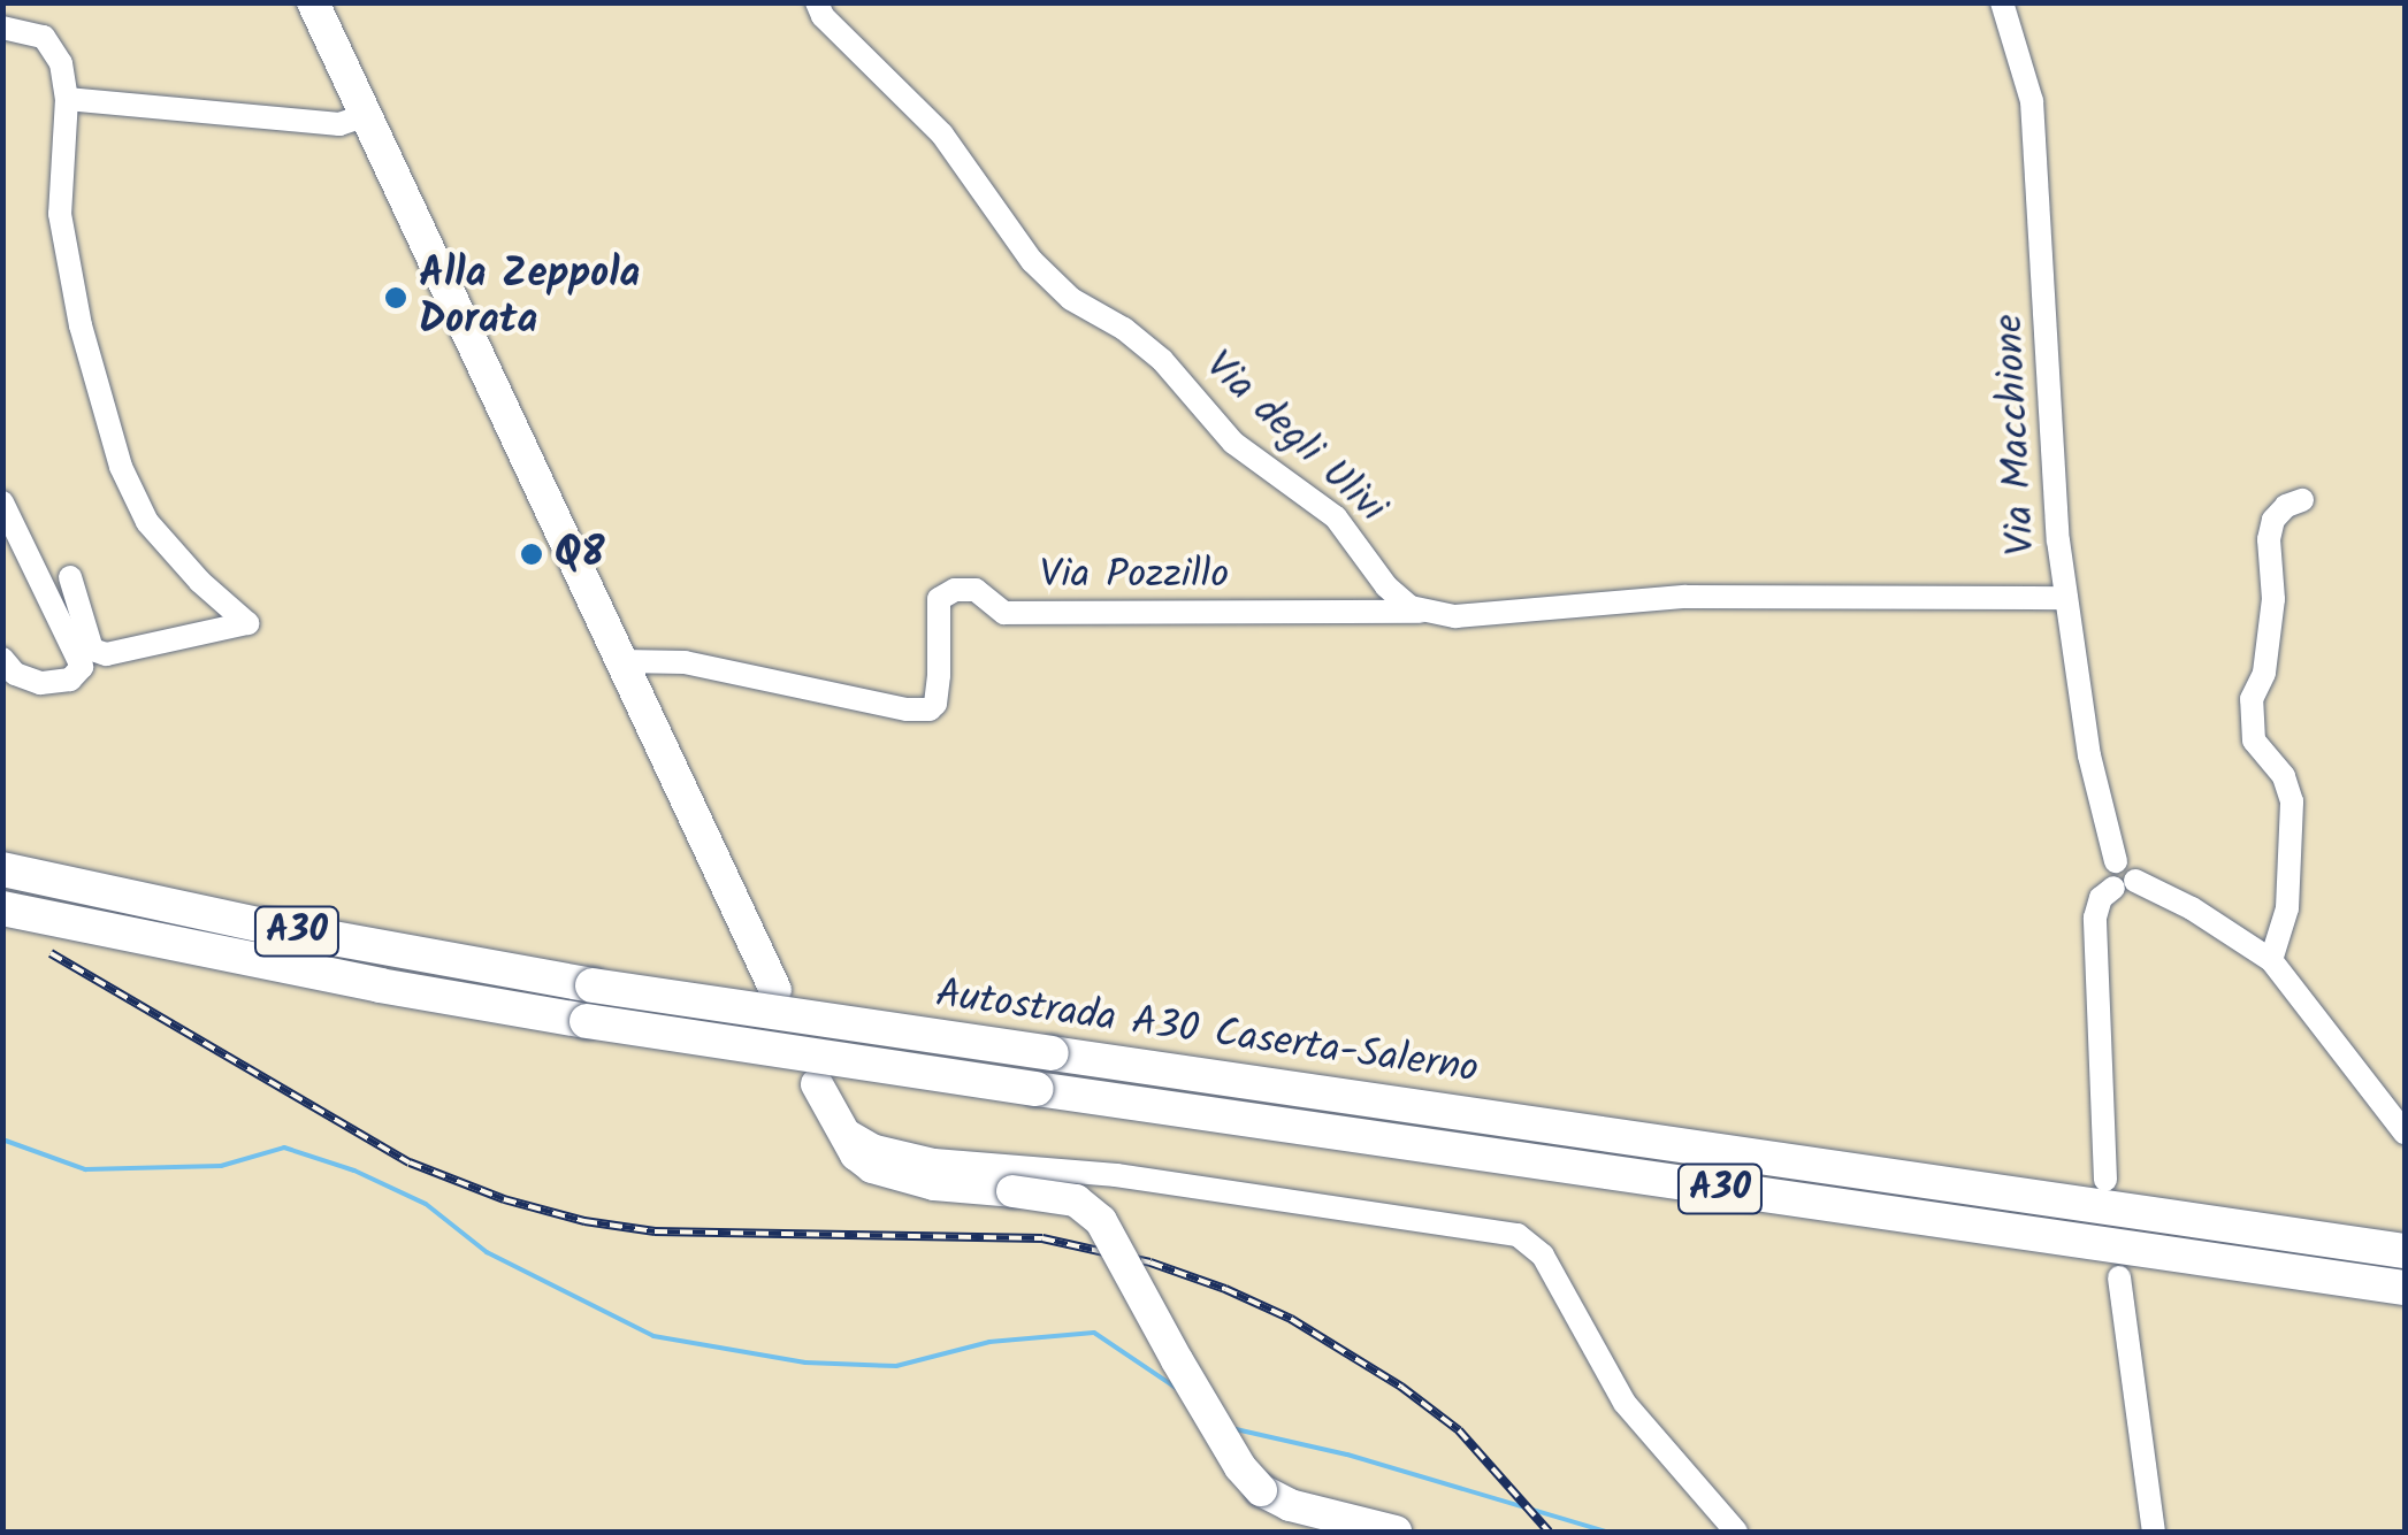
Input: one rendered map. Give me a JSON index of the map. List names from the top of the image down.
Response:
{
  "streets": {
    "highway": ["A30", "Autostrada A30 Caserta-Salerno"],
    "street": ["Via Macchione", "Via degli Ulivi", "Via Pozzillo"]
  },
  "crossings": [
    ["Via degli Ulivi", "Via Pozzillo"]
  ],
  "places": ["Alla Zeppola Dorata", "Q8"]
}
